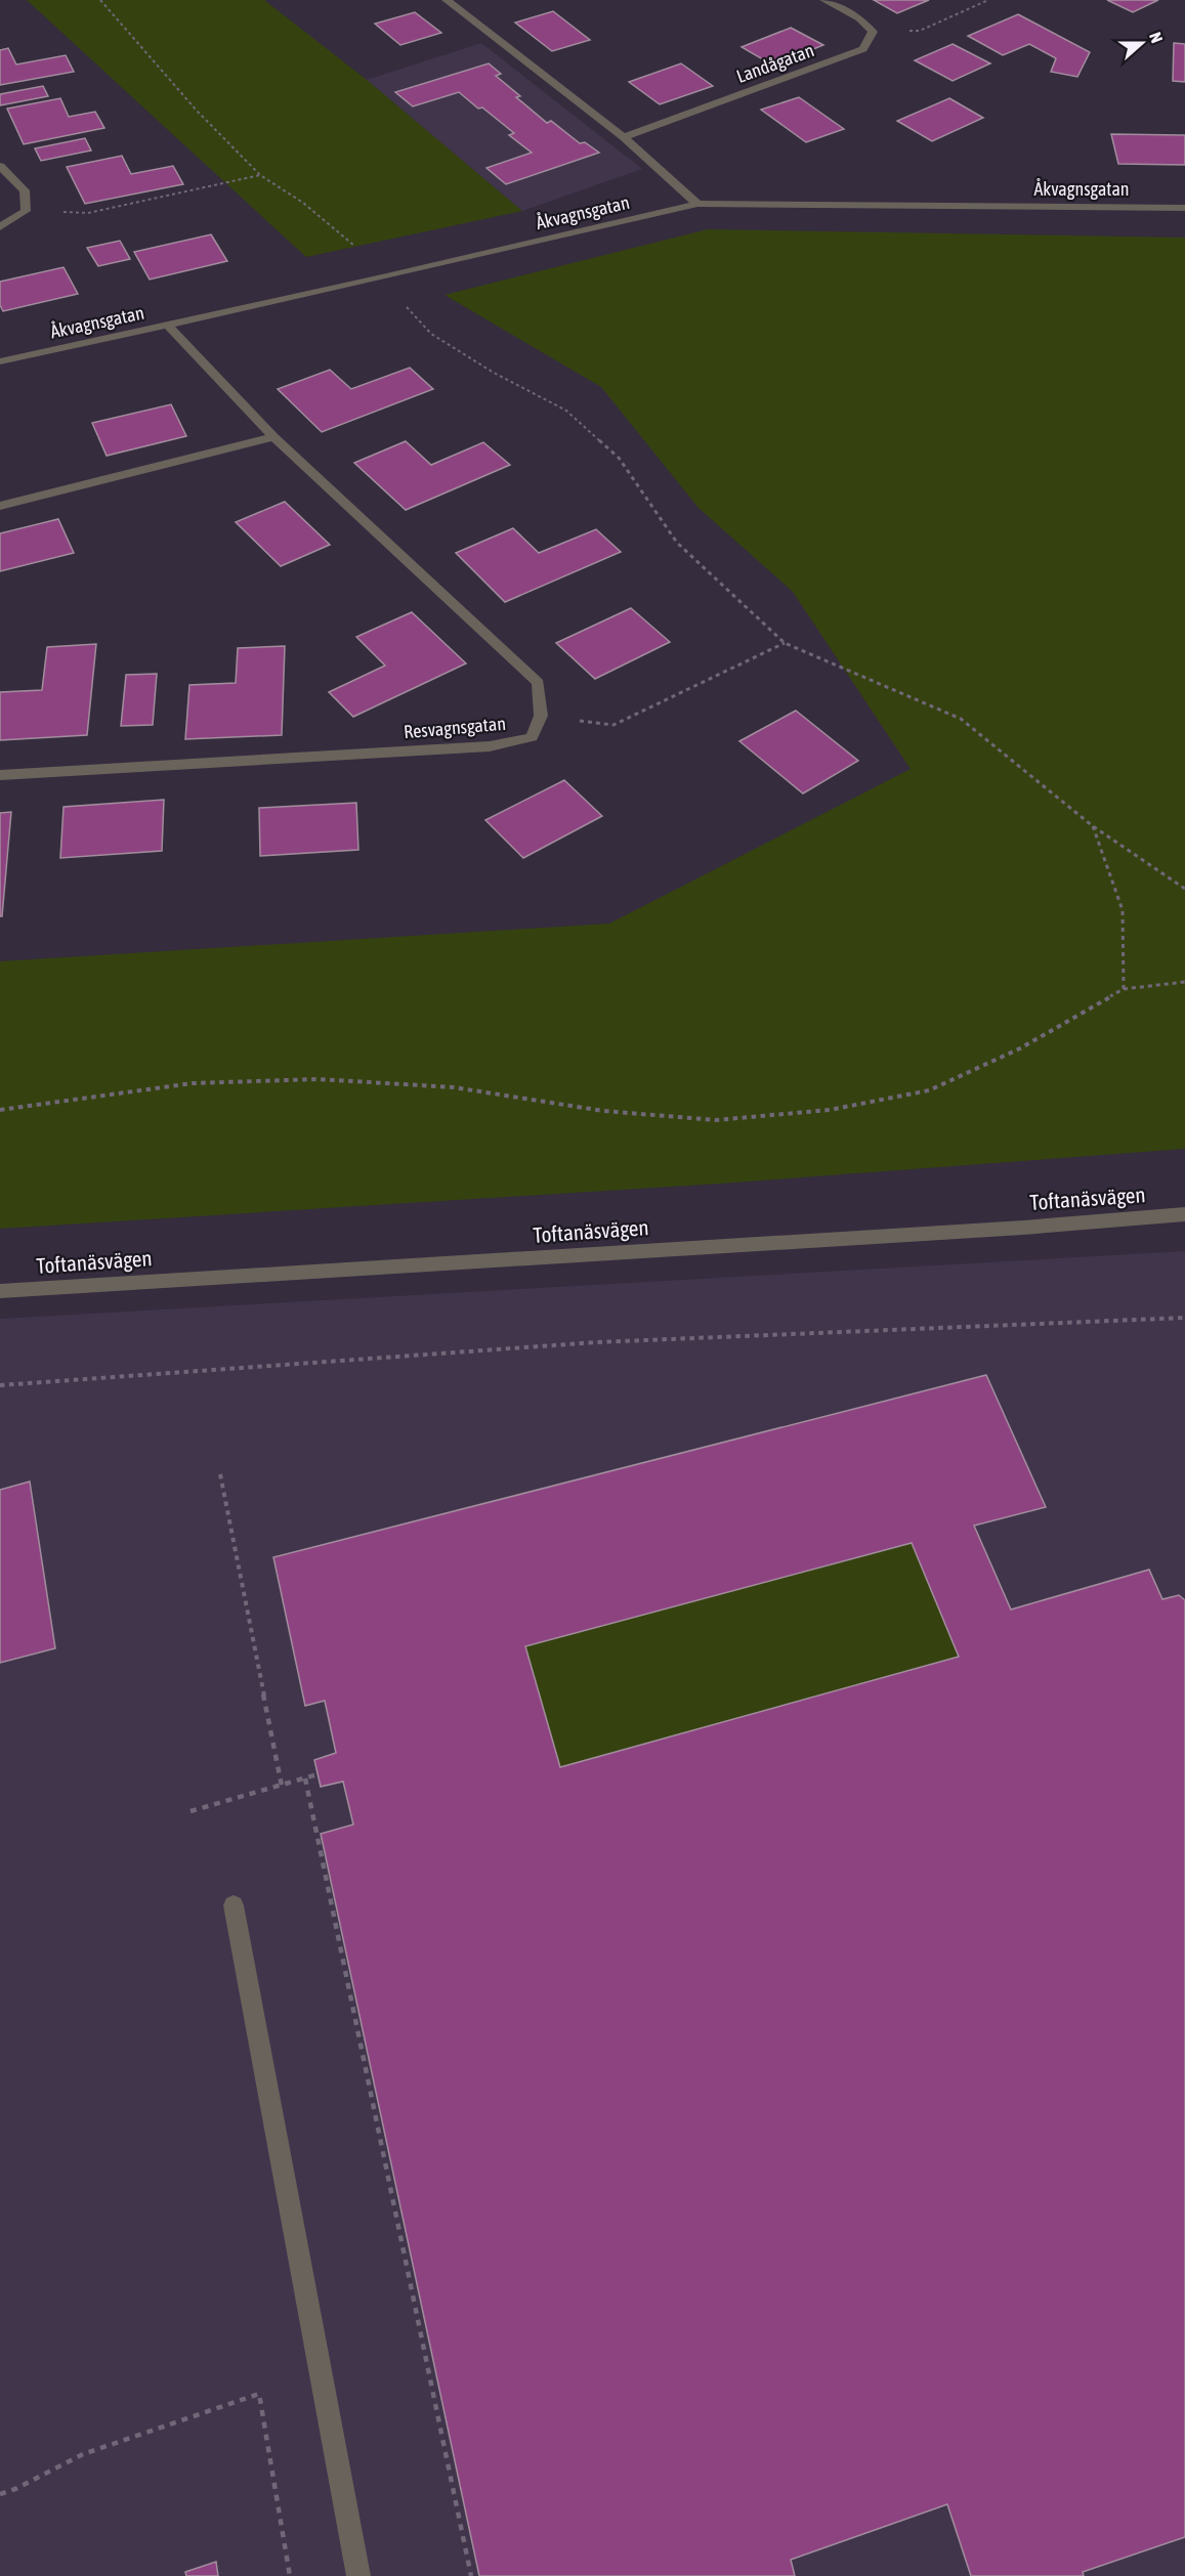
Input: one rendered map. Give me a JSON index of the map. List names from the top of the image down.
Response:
{
  "streets": {
    "street": [
      "Landågatan",
      "Åkvagnsgatan",
      "Resvagnsgatan",
      "Toftanäsvägen"
    ]
  },
  "north": "right"
}
